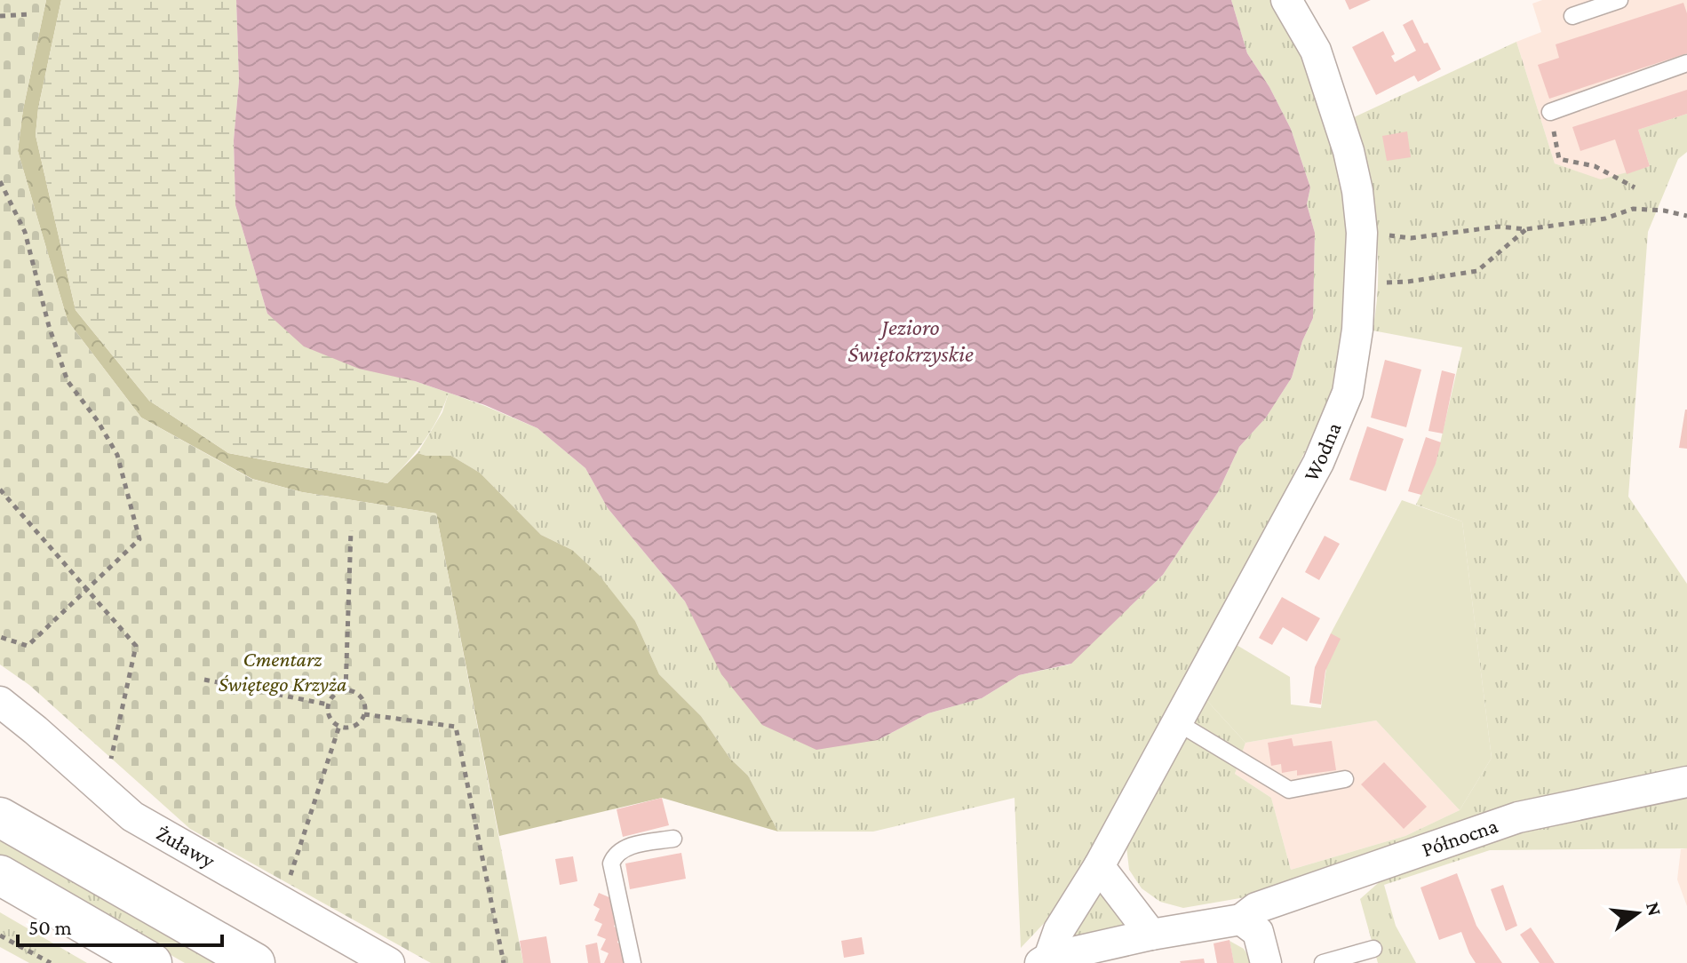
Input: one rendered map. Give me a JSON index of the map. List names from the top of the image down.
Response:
{
  "streets": {
    "street": ["Wodna", "Północna", "Żuławy"]
  },
  "crossings": [
    ["Wodna", "Północna"]
  ],
  "water": ["Jezioro Świętokrzyskie"],
  "parks": ["Cmentarz Świętego Krzyża"],
  "scale_bar": "50 m",
  "north": "right"
}
